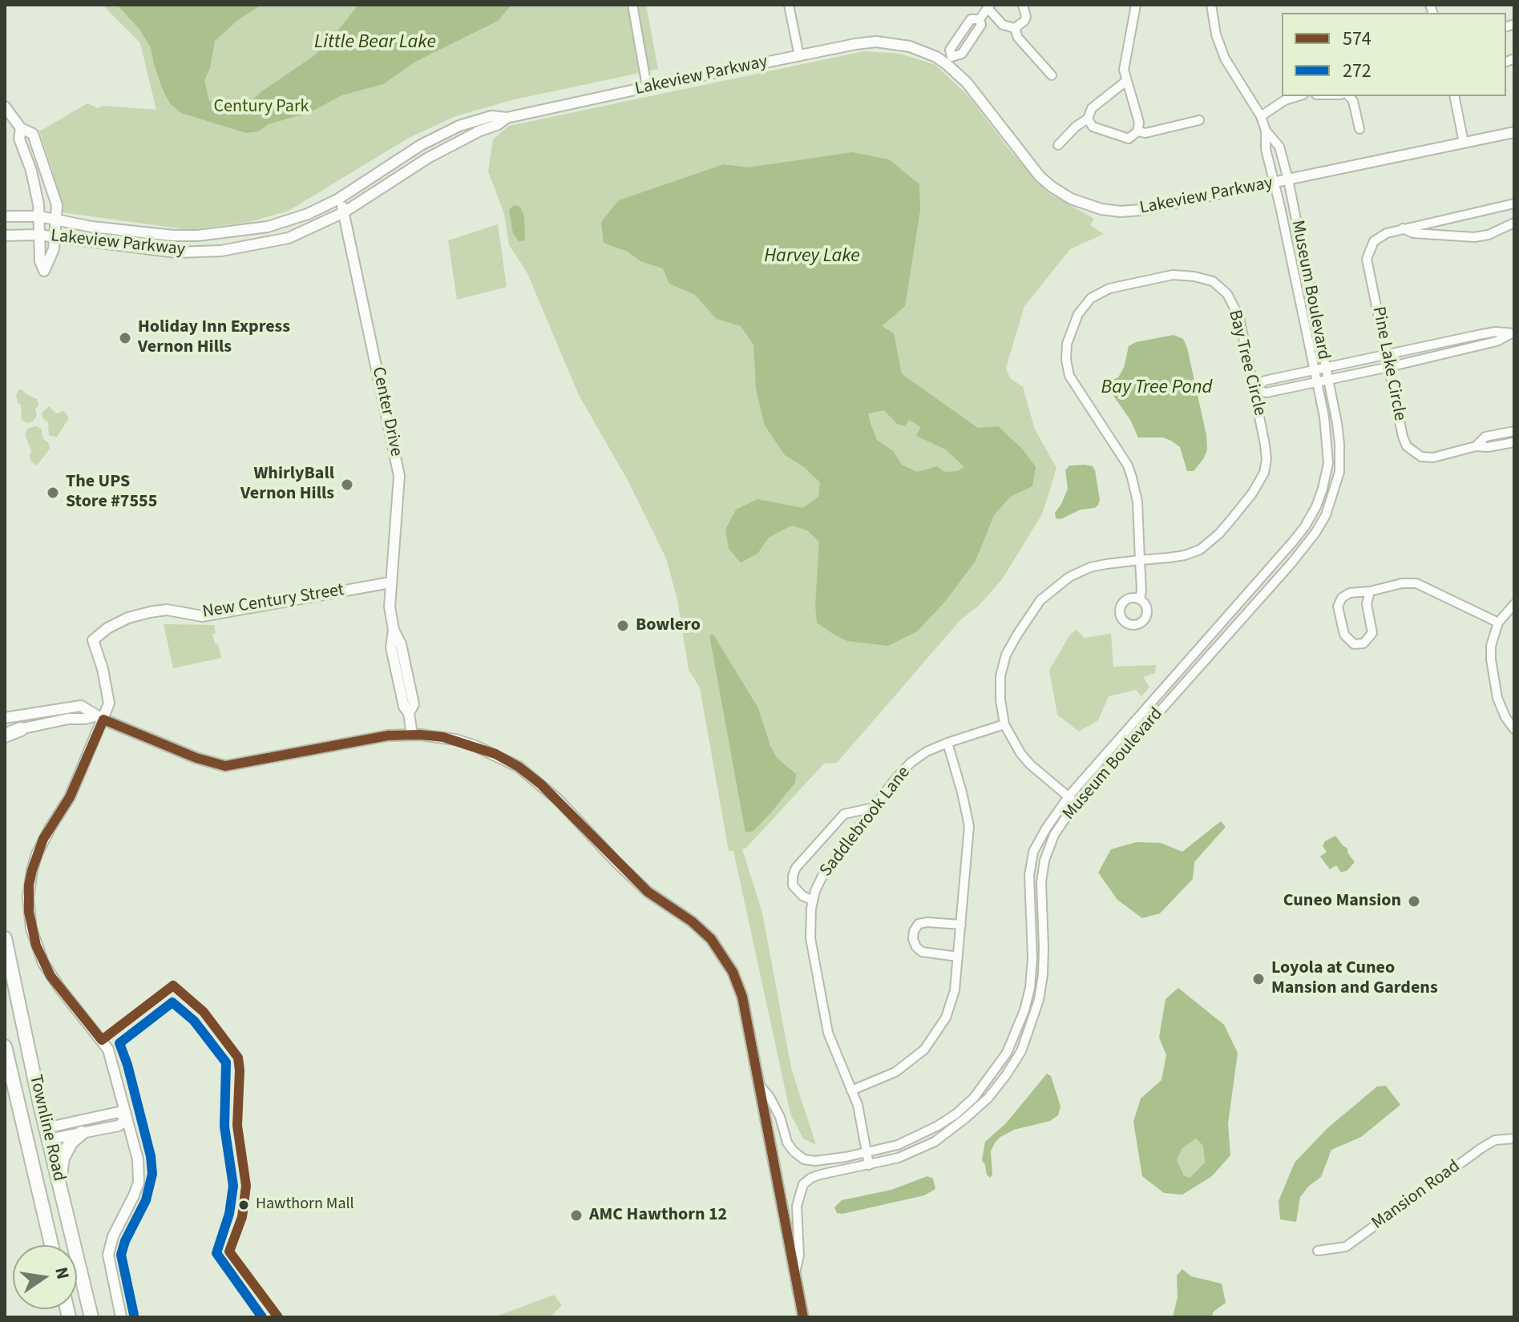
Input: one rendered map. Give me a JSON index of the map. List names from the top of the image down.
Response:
{
  "streets": {
    "main road": ["Townline Road"],
    "street": [
      "Lakeview Parkway",
      "Museum Boulevard",
      "Bay Tree Circle",
      "Pine Lake Circle",
      "Center Drive",
      "New Century Street",
      "Saddlebrook Lane",
      "Mansion Road"
    ]
  },
  "crossings": [
    ["Lakeview Parkway", "Museum Boulevard"],
    ["Lakeview Parkway", "Center Drive"],
    ["Museum Boulevard", "Bay Tree Circle"],
    ["Museum Boulevard", "Saddlebrook Lane"],
    ["Bay Tree Circle", "Saddlebrook Lane"],
    ["Center Drive", "New Century Street"]
  ],
  "water": ["Little Bear Lake", "Harvey Lake", "Bay Tree Pond"],
  "parks": ["Century Park"],
  "places": [
    "Holiday Inn Express Vernon Hills",
    "WhirlyBall Vernon Hills",
    "The UPS Store #7555",
    "Bowlero",
    "Cuneo Mansion",
    "Loyola at Cuneo Mansion and Gardens",
    "Hawthorn Mall",
    "AMC Hawthorn 12"
  ],
  "lines": ["transit line 574", "transit line 272"],
  "legend": ["574", "272"],
  "north": "right"
}
